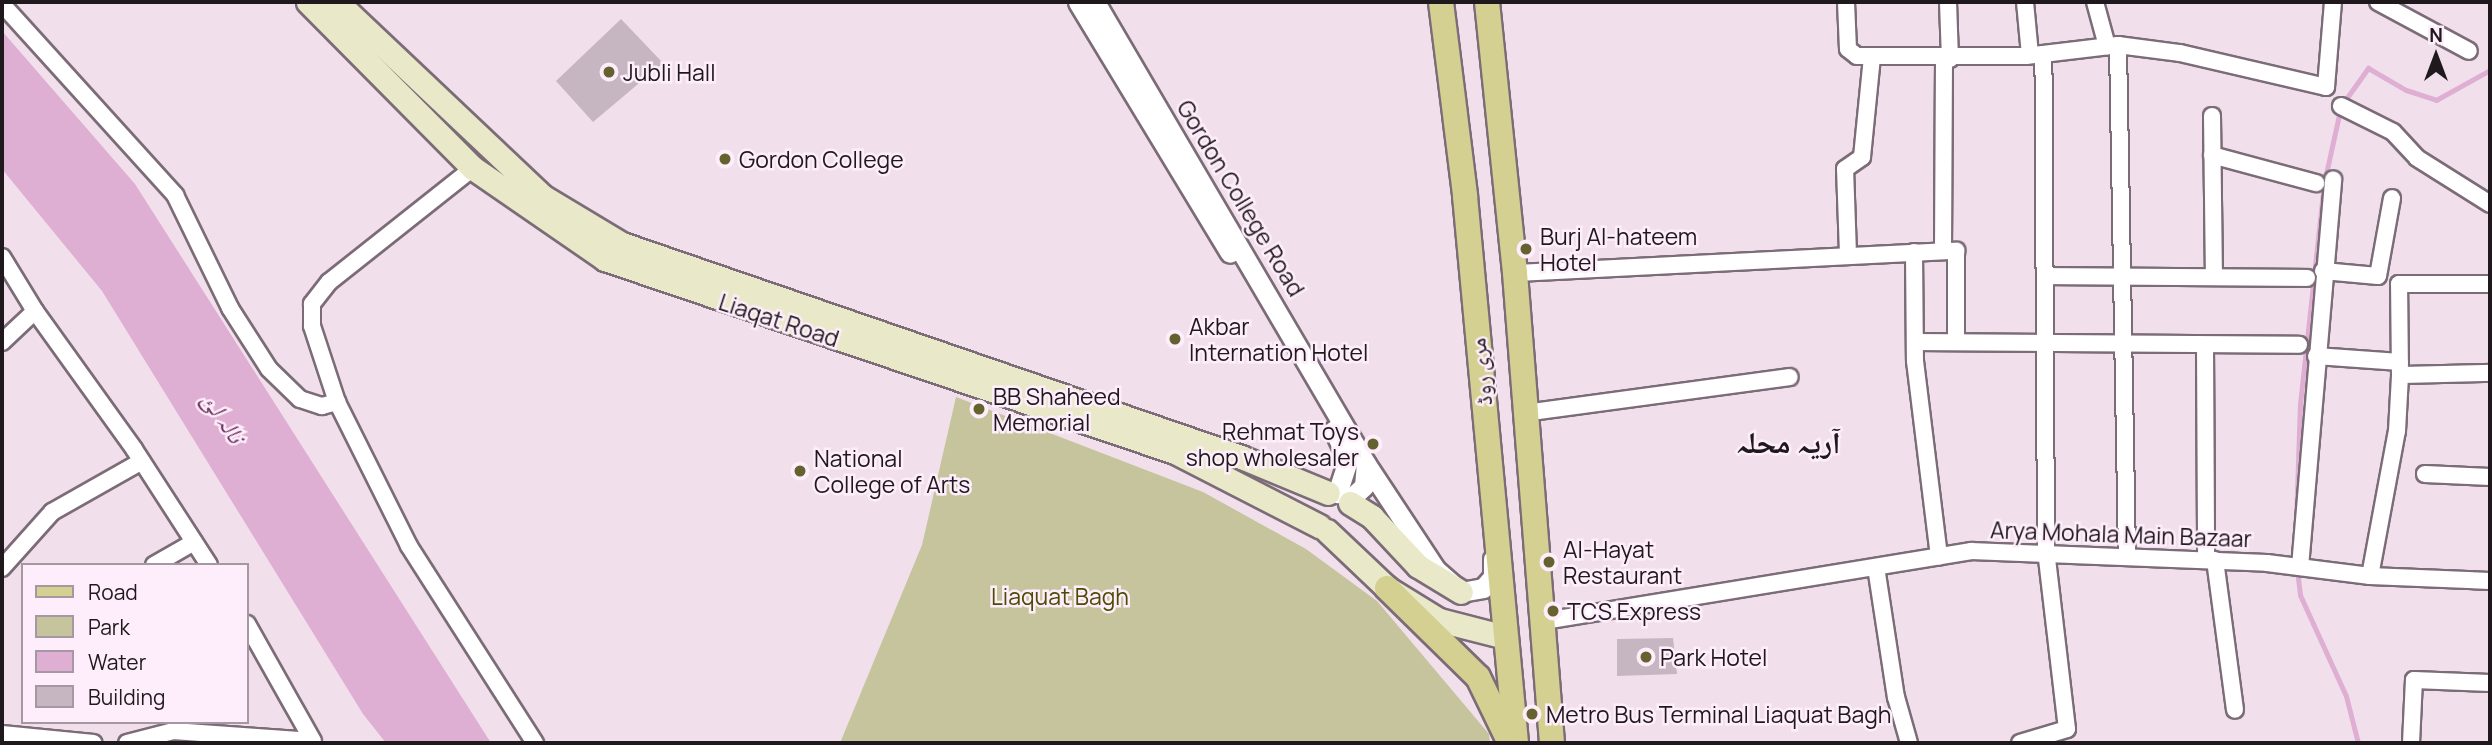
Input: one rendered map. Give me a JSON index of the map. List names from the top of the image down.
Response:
{
  "streets": {
    "main road": ["Liaqat Road", "مری روڈ"],
    "street": ["Gordon College Road", "Arya Mohala Main Bazaar"]
  },
  "crossings": [
    ["Gordon College Road", "Liaqat Road"],
    ["Liaqat Road", "مری روڈ"],
    ["مری روڈ", "Arya Mohala Main Bazaar"]
  ],
  "districts": ["آریہ محلہ"],
  "water": ["نالہ لئ"],
  "parks": ["Liaquat Bagh"],
  "places": [
    "Jubli Hall",
    "Gordon College",
    "Burj Al-hateem Hotel",
    "Akbar Internation Hotel",
    "BB Shaheed Memorial",
    "Rehmat Toys shop wholesaler",
    "National College of Arts",
    "Al-Hayat Restaurant",
    "TCS Express",
    "Park Hotel",
    "Metro Bus Terminal Liaquat Bagh"
  ],
  "legend": [
    "Road",
    "Park",
    "Water",
    "Building"
  ],
  "north": "top"
}
